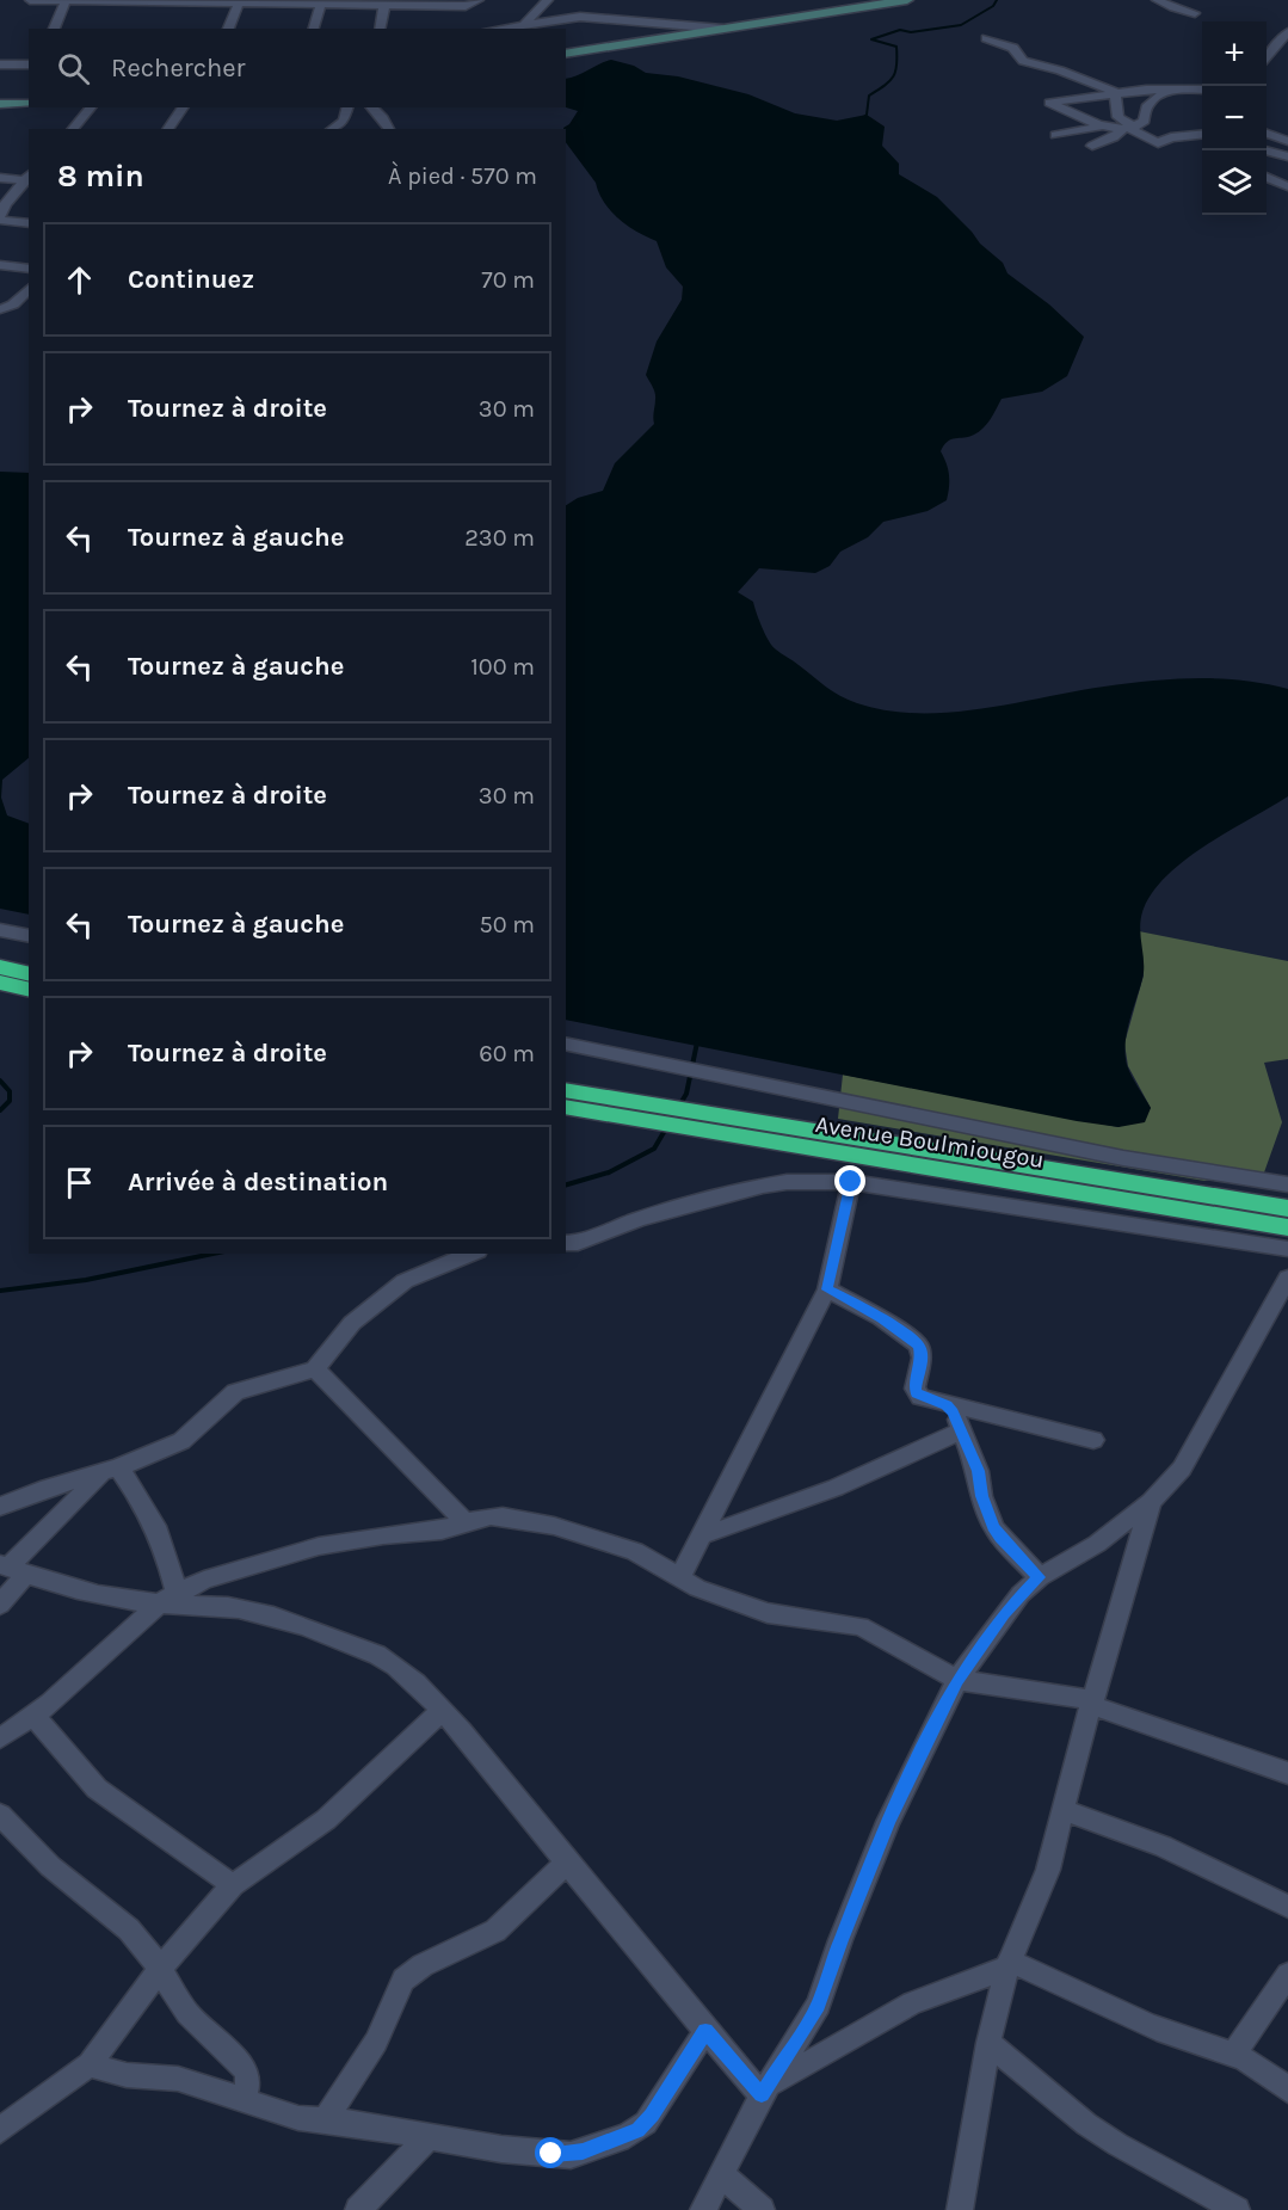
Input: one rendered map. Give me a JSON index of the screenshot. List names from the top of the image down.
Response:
{
  "streets": {
    "highway": ["Avenue Boulmiougou"]
  },
  "page": {
    "map_buttons": ["+", "−"],
    "search": "Rechercher",
    "heading": ["8 min", "À pied · 570 m"],
    "list": [
      ["Continuez", "70 m"],
      ["Tournez à droite", "30 m"],
      ["Tournez à gauche", "230 m"],
      ["Tournez à gauche", "100 m"],
      ["Tournez à droite", "30 m"],
      ["Tournez à gauche", "50 m"],
      ["Tournez à droite", "60 m"],
      "Arrivée à destination"
    ]
  }
}
